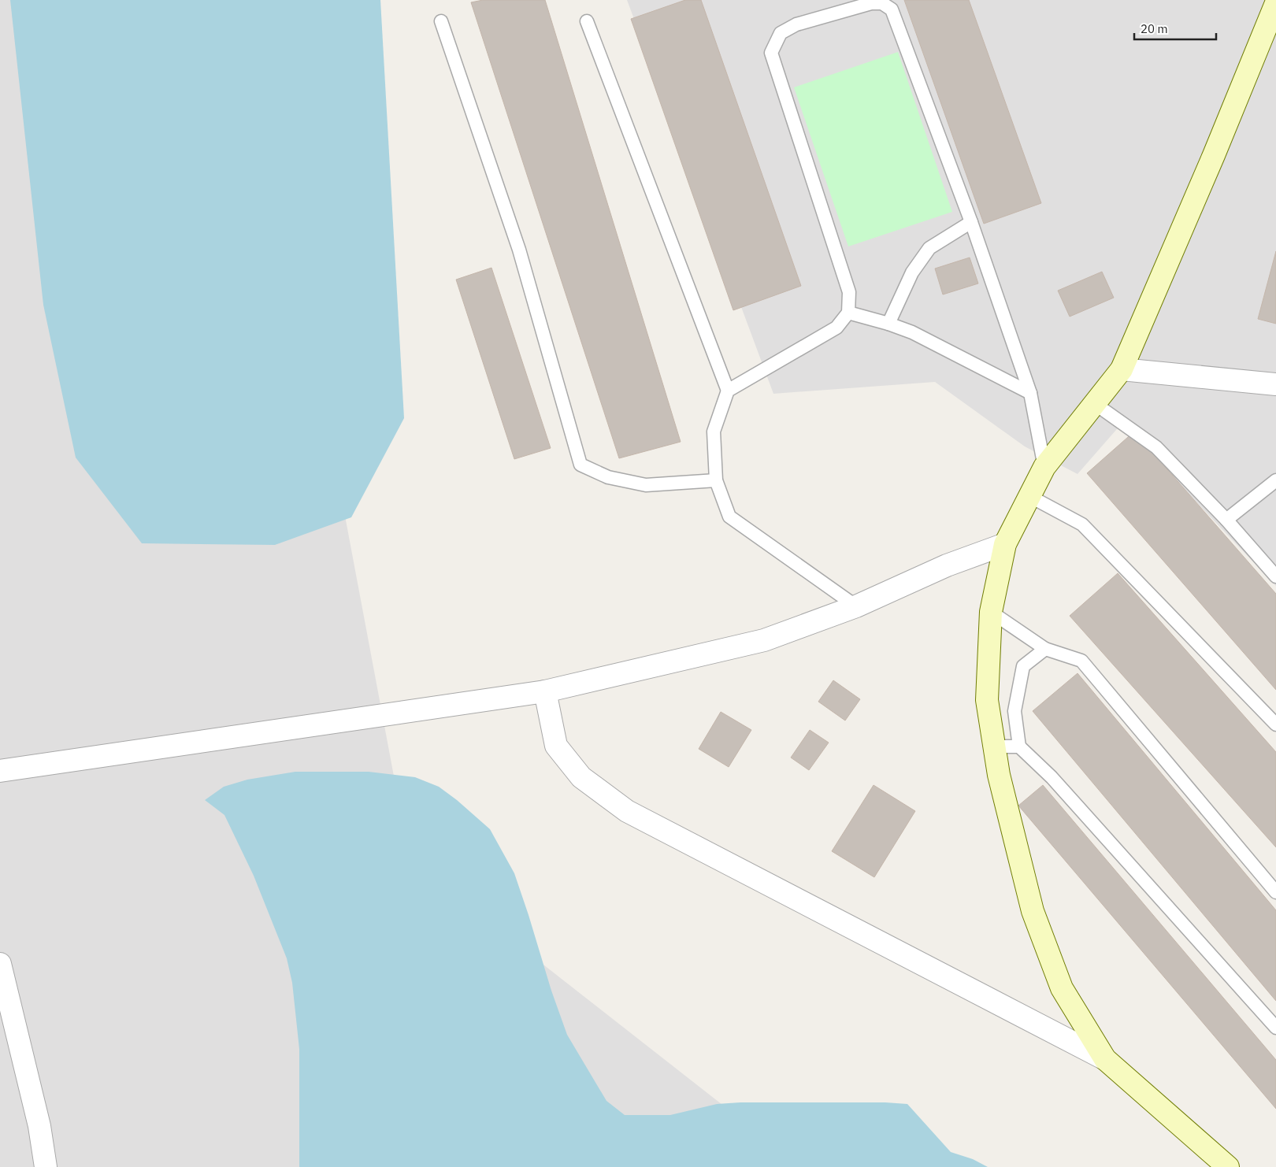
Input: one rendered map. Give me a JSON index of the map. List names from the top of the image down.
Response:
{
  "scale_bar": "20 m"
}
